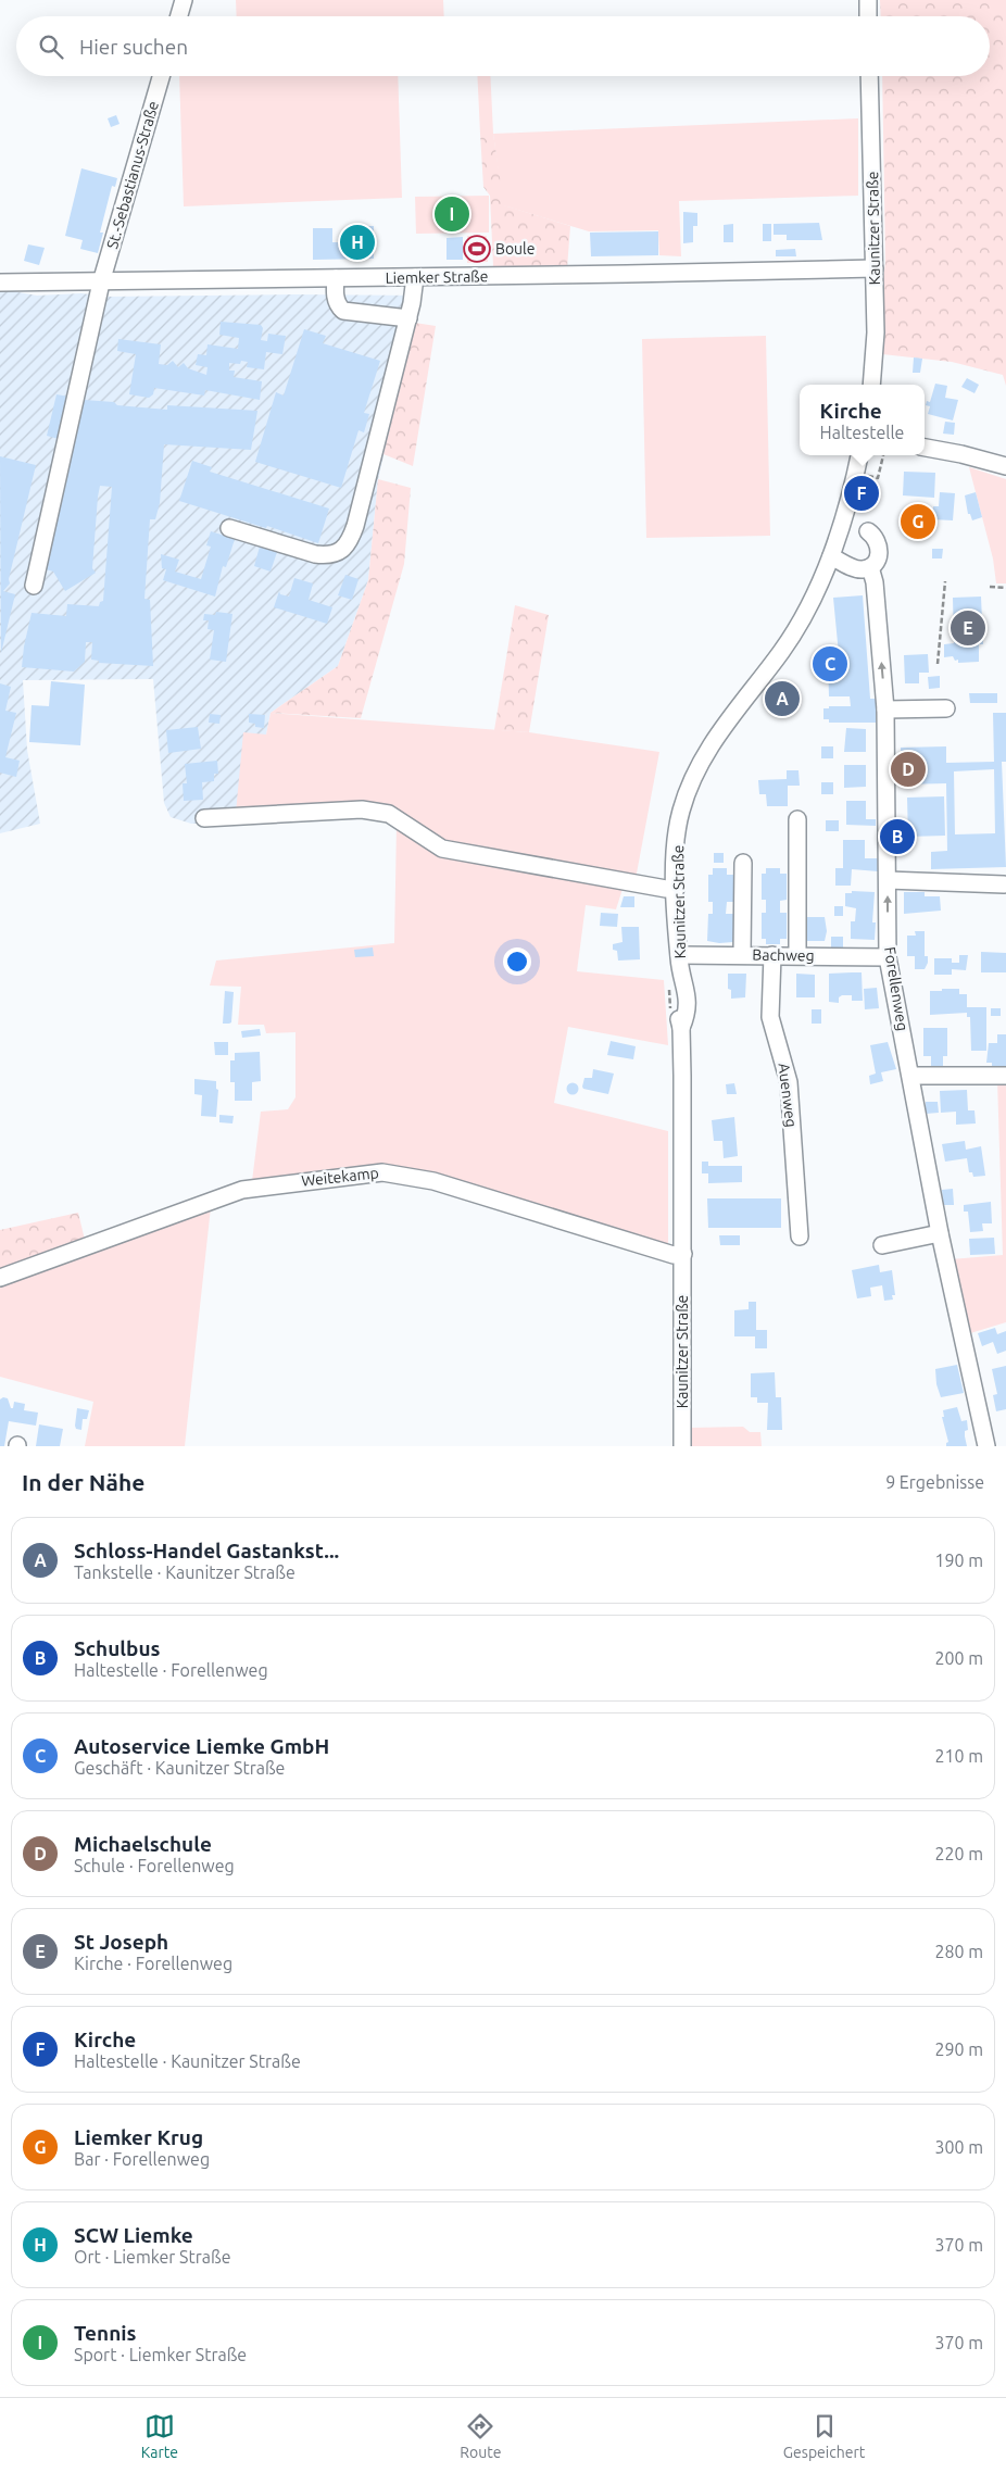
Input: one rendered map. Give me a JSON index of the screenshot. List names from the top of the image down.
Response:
{
  "streets": {
    "street": [
      "St.-Sebastianus-Straße",
      "Kaunitzer Straße",
      "Liemker Straße",
      "Bachweg",
      "Forellenweg",
      "Auenweg",
      "Weitekamp"
    ]
  },
  "crossings": [
    ["St.-Sebastianus-Straße", "Liemker Straße"],
    ["Kaunitzer Straße", "Liemker Straße"],
    ["Kaunitzer Straße", "Bachweg"],
    ["Kaunitzer Straße", "Weitekamp"],
    ["Bachweg", "Forellenweg"],
    ["Bachweg", "Auenweg"]
  ],
  "places": {
    "sports": ["Boule"]
  },
  "page": {
    "search": "Hier suchen",
    "pins": [
      "I",
      "H",
      "F",
      "G",
      "E",
      "C",
      "A",
      "D",
      "B"
    ],
    "popup": ["Kirche", "Haltestelle"],
    "heading": ["In der Nähe", "9 Ergebnisse"],
    "list": [
      {
        "mark": "A",
        "name": "Schloss-Handel Gastankst...",
        "note": "Tankstelle · Kaunitzer Straße",
        "value": "190 m"
      },
      {
        "mark": "B",
        "name": "Schulbus",
        "note": "Haltestelle · Forellenweg",
        "value": "200 m"
      },
      {
        "mark": "C",
        "name": "Autoservice Liemke GmbH",
        "note": "Geschäft · Kaunitzer Straße",
        "value": "210 m"
      },
      {
        "mark": "D",
        "name": "Michaelschule",
        "note": "Schule · Forellenweg",
        "value": "220 m"
      },
      {
        "mark": "E",
        "name": "St Joseph",
        "note": "Kirche · Forellenweg",
        "value": "280 m"
      },
      {
        "mark": "F",
        "name": "Kirche",
        "note": "Haltestelle · Kaunitzer Straße",
        "value": "290 m"
      },
      {
        "mark": "G",
        "name": "Liemker Krug",
        "note": "Bar · Forellenweg",
        "value": "300 m"
      },
      {
        "mark": "H",
        "name": "SCW Liemke",
        "note": "Ort · Liemker Straße",
        "value": "370 m"
      },
      {
        "mark": "I",
        "name": "Tennis",
        "note": "Sport · Liemker Straße",
        "value": "370 m"
      }
    ],
    "nav": ["Karte", "Route", "Gespeichert"]
  }
}
